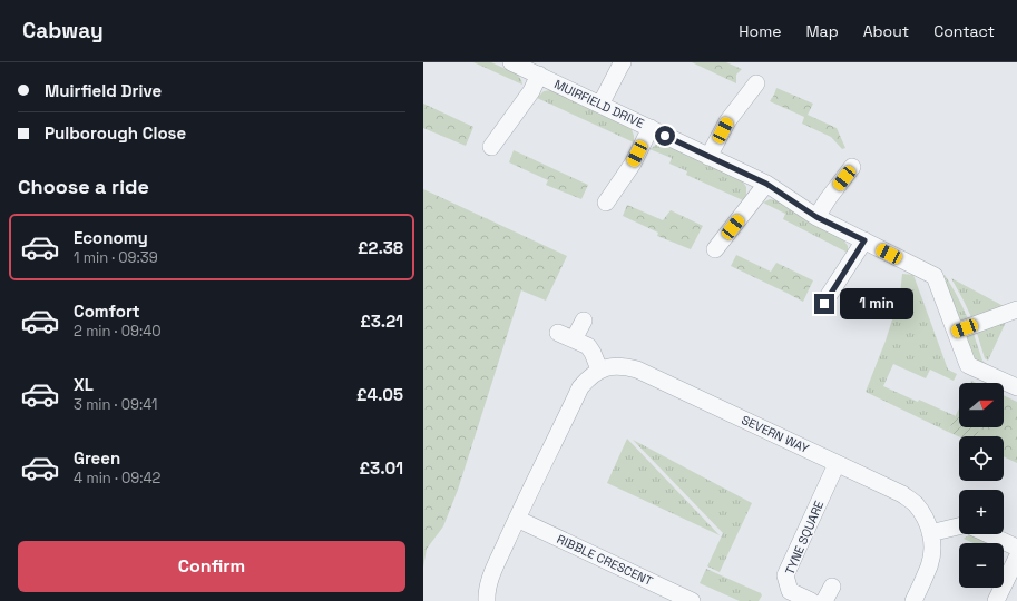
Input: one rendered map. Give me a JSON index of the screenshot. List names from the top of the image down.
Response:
{
  "streets": {
    "street": [
      "MUIRFIELD DRIVE",
      "SEVERN WAY",
      "TYNE SQUARE",
      "RIBBLE CRESCENT"
    ]
  },
  "crossings": [
    ["SEVERN WAY", "TYNE SQUARE"]
  ],
  "north": "right",
  "page": {
    "header": "Cabway",
    "nav": [
      "Home",
      "Map",
      "About",
      "Contact"
    ],
    "banner": ["Muirfield Drive", "Pulborough Close"],
    "heading": "Choose a ride",
    "list": [
      {
        "name": "Economy",
        "note": "1 min · 09:39",
        "value": "£2.38"
      },
      {
        "name": "Comfort",
        "note": "2 min · 09:40",
        "value": "£3.21"
      },
      {
        "name": "XL",
        "note": "3 min · 09:41",
        "value": "£4.05"
      },
      {
        "name": "Green",
        "note": "4 min · 09:42",
        "value": "£3.01"
      }
    ],
    "bubble": "1 min",
    "map_buttons": ["+", "−"],
    "buttons": "Confirm"
  }
}
